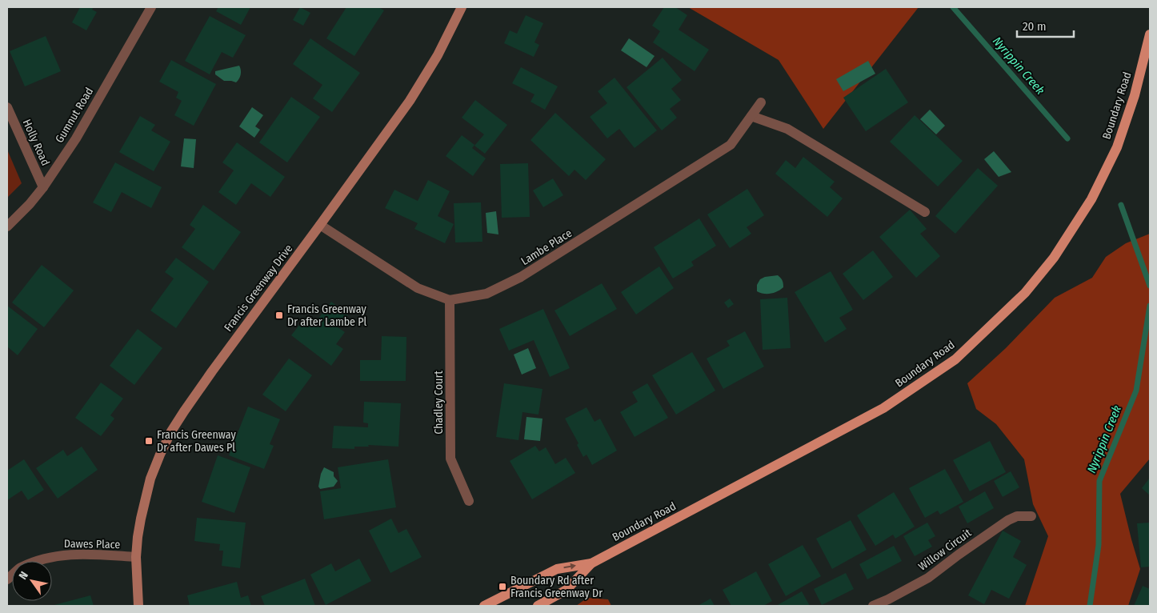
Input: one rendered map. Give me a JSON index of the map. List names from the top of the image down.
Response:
{
  "streets": {
    "main road": ["Boundary Road", "Francis Greenway Drive"],
    "street": [
      "Gumnut Road",
      "Holly Road",
      "Lambe Place",
      "Chadley Court",
      "Dawes Place",
      "Willow Circuit"
    ]
  },
  "crossings": [
    ["Gumnut Road", "Holly Road"],
    ["Lambe Place", "Chadley Court"],
    ["Francis Greenway Drive", "Dawes Place"]
  ],
  "water": ["Nyrippin Creek"],
  "places": {
    "transit": ["Francis Greenway Dr after Lambe Pl", "Francis Greenway Dr after Dawes Pl", "Boundary Rd after Francis Greenway Dr"]
  },
  "scale_bar": "20 m",
  "north": "top left"
}
